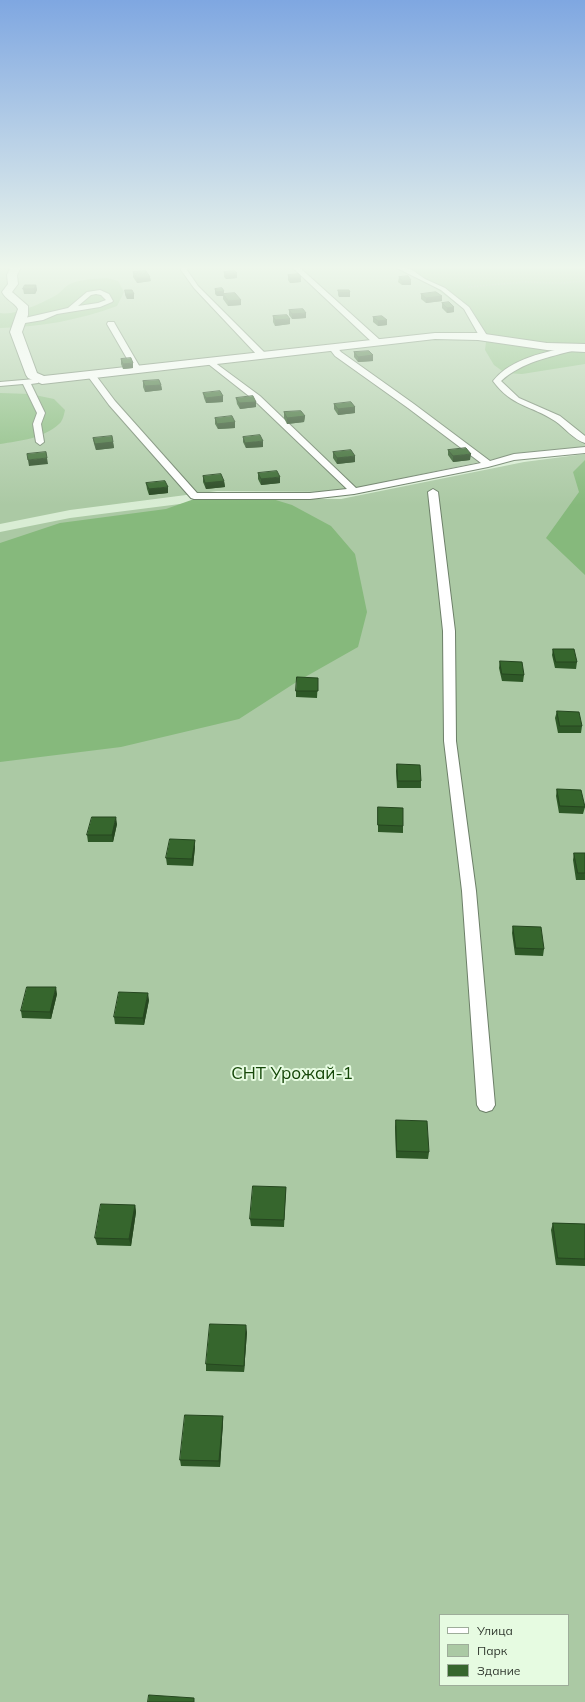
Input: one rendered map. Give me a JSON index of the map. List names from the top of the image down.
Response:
{
  "parks": ["СНТ Урожай-1"],
  "legend": ["Улица", "Парк", "Здание"]
}
